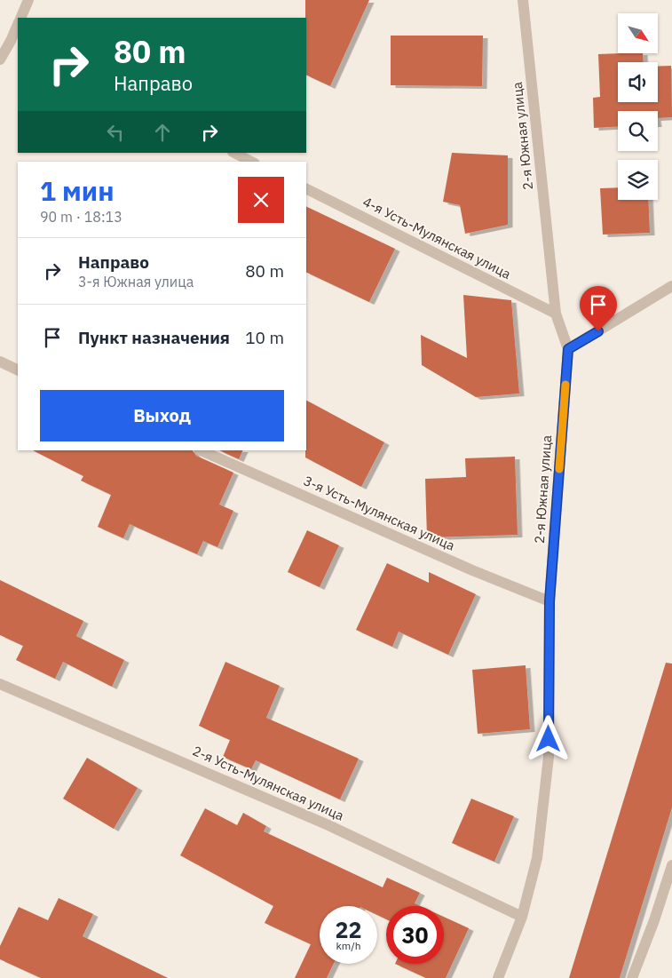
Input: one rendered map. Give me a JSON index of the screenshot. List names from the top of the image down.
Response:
{
  "streets": {
    "street": [
      "2-я Южная улица",
      "4-я Усть-Мулянская улица",
      "3-я Усть-Мулянская улица",
      "2-я Усть-Мулянская улица"
    ]
  },
  "crossings": [
    ["2-я Южная улица", "4-я Усть-Мулянская улица"],
    ["2-я Южная улица", "3-я Усть-Мулянская улица"],
    ["2-я Южная улица", "2-я Усть-Мулянская улица"]
  ],
  "north": "bottom right",
  "page": {
    "turn": ["80 m", "Направо"],
    "heading": ["1 мин", "90 m · 18:13"],
    "list": [
      {
        "name": "Направо",
        "note": "3-я Южная улица",
        "value": "80 m"
      },
      {
        "name": "Пункт назначения",
        "value": "10 m"
      }
    ],
    "buttons": "Выход",
    "speed": "22 km/h",
    "limit": "30"
  }
}
